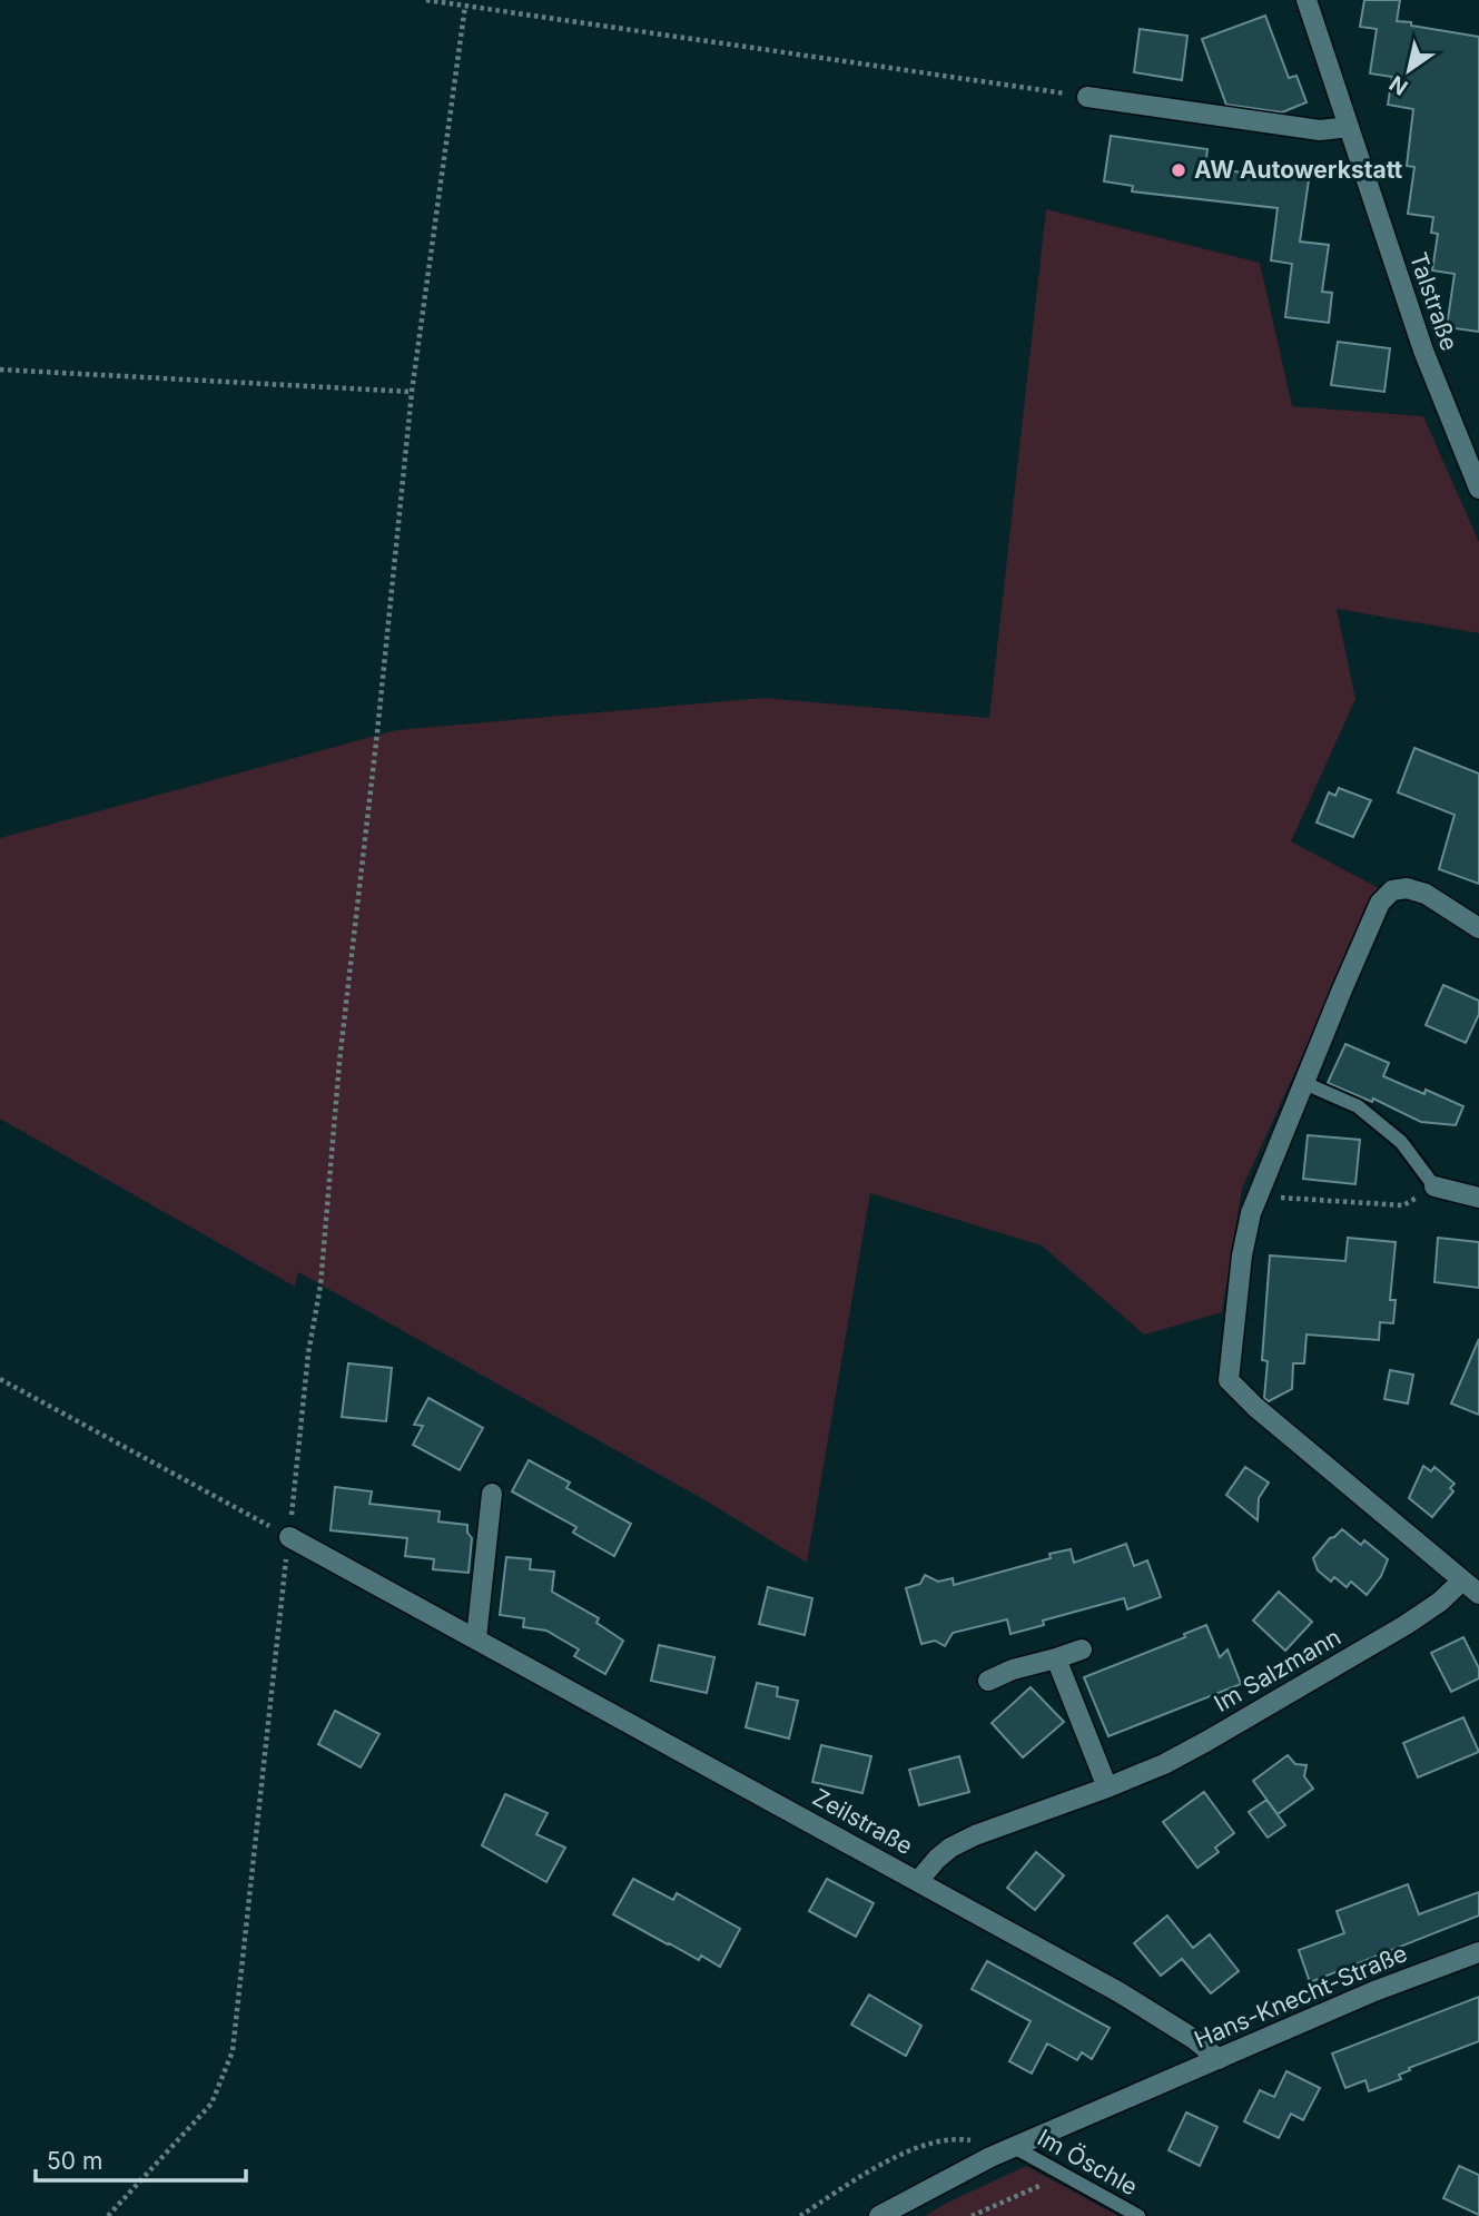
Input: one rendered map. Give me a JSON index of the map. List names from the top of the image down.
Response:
{
  "streets": {
    "street": [
      "Talstraße",
      "Im Salzmann",
      "Zeilstraße",
      "Hans-Knecht-Straße"
    ],
    "lane": ["Im Öschle"]
  },
  "crossings": [
    ["Im Salzmann", "Zeilstraße"],
    ["Zeilstraße", "Hans-Knecht-Straße"],
    ["Hans-Knecht-Straße", "Im Öschle"]
  ],
  "places": ["AW Autowerkstatt"],
  "scale_bar": "50 m",
  "north": "bottom left"
}
